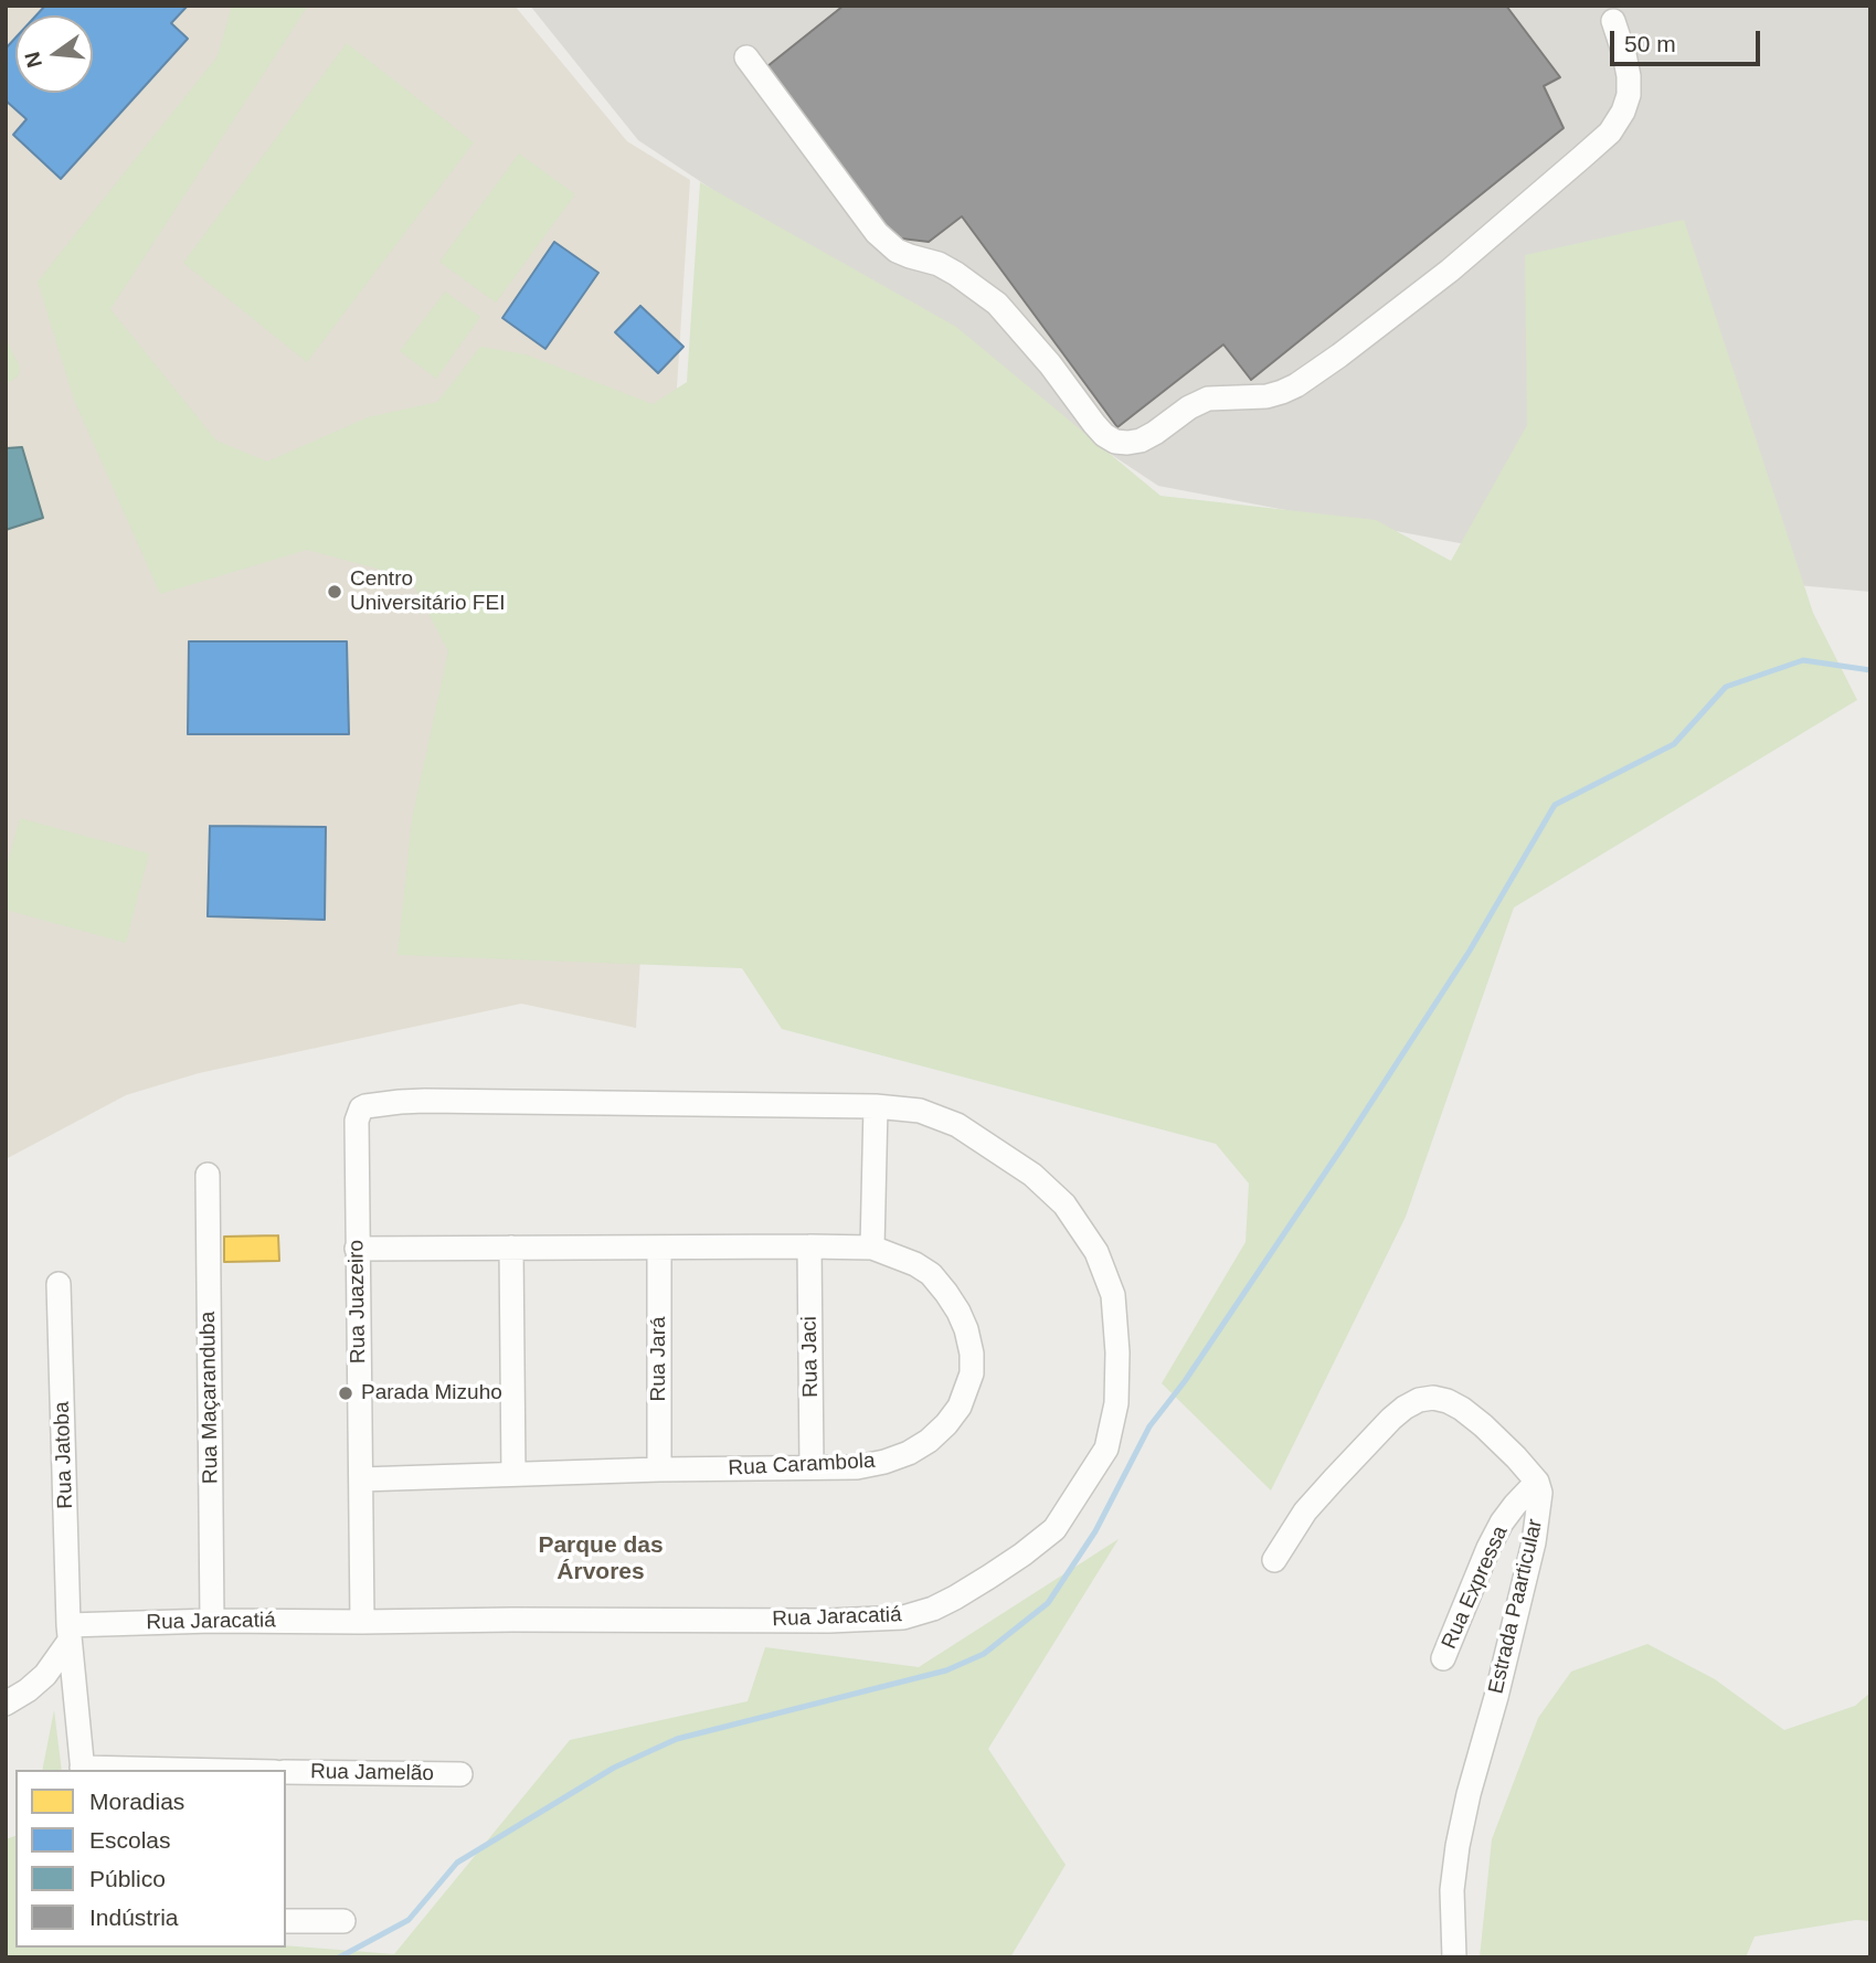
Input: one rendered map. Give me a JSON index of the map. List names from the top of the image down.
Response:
{
  "streets": {
    "street": [
      "Rua Juazeiro",
      "Rua Jaci",
      "Rua Jará",
      "Rua Maçaranduba",
      "Rua Jatoba",
      "Rua Carambola",
      "Rua Expressa",
      "Estrada Paarticular",
      "Rua Jaracatiá",
      "Rua Jamelão"
    ]
  },
  "crossings": [
    ["Rua Juazeiro", "Rua Carambola"],
    ["Rua Juazeiro", "Rua Jaracatiá"],
    ["Rua Jaci", "Rua Carambola"],
    ["Rua Jará", "Rua Carambola"],
    ["Rua Maçaranduba", "Rua Jaracatiá"],
    ["Rua Jatoba", "Rua Jaracatiá"],
    ["Rua Expressa", "Estrada Paarticular"]
  ],
  "districts": ["Parque das Árvores"],
  "places": ["Centro Universitário FEI", "Parada Mizuho"],
  "legend": [
    "Moradias",
    "Escolas",
    "Público",
    "Indústria"
  ],
  "scale_bar": "50 m",
  "north": "left"
}
